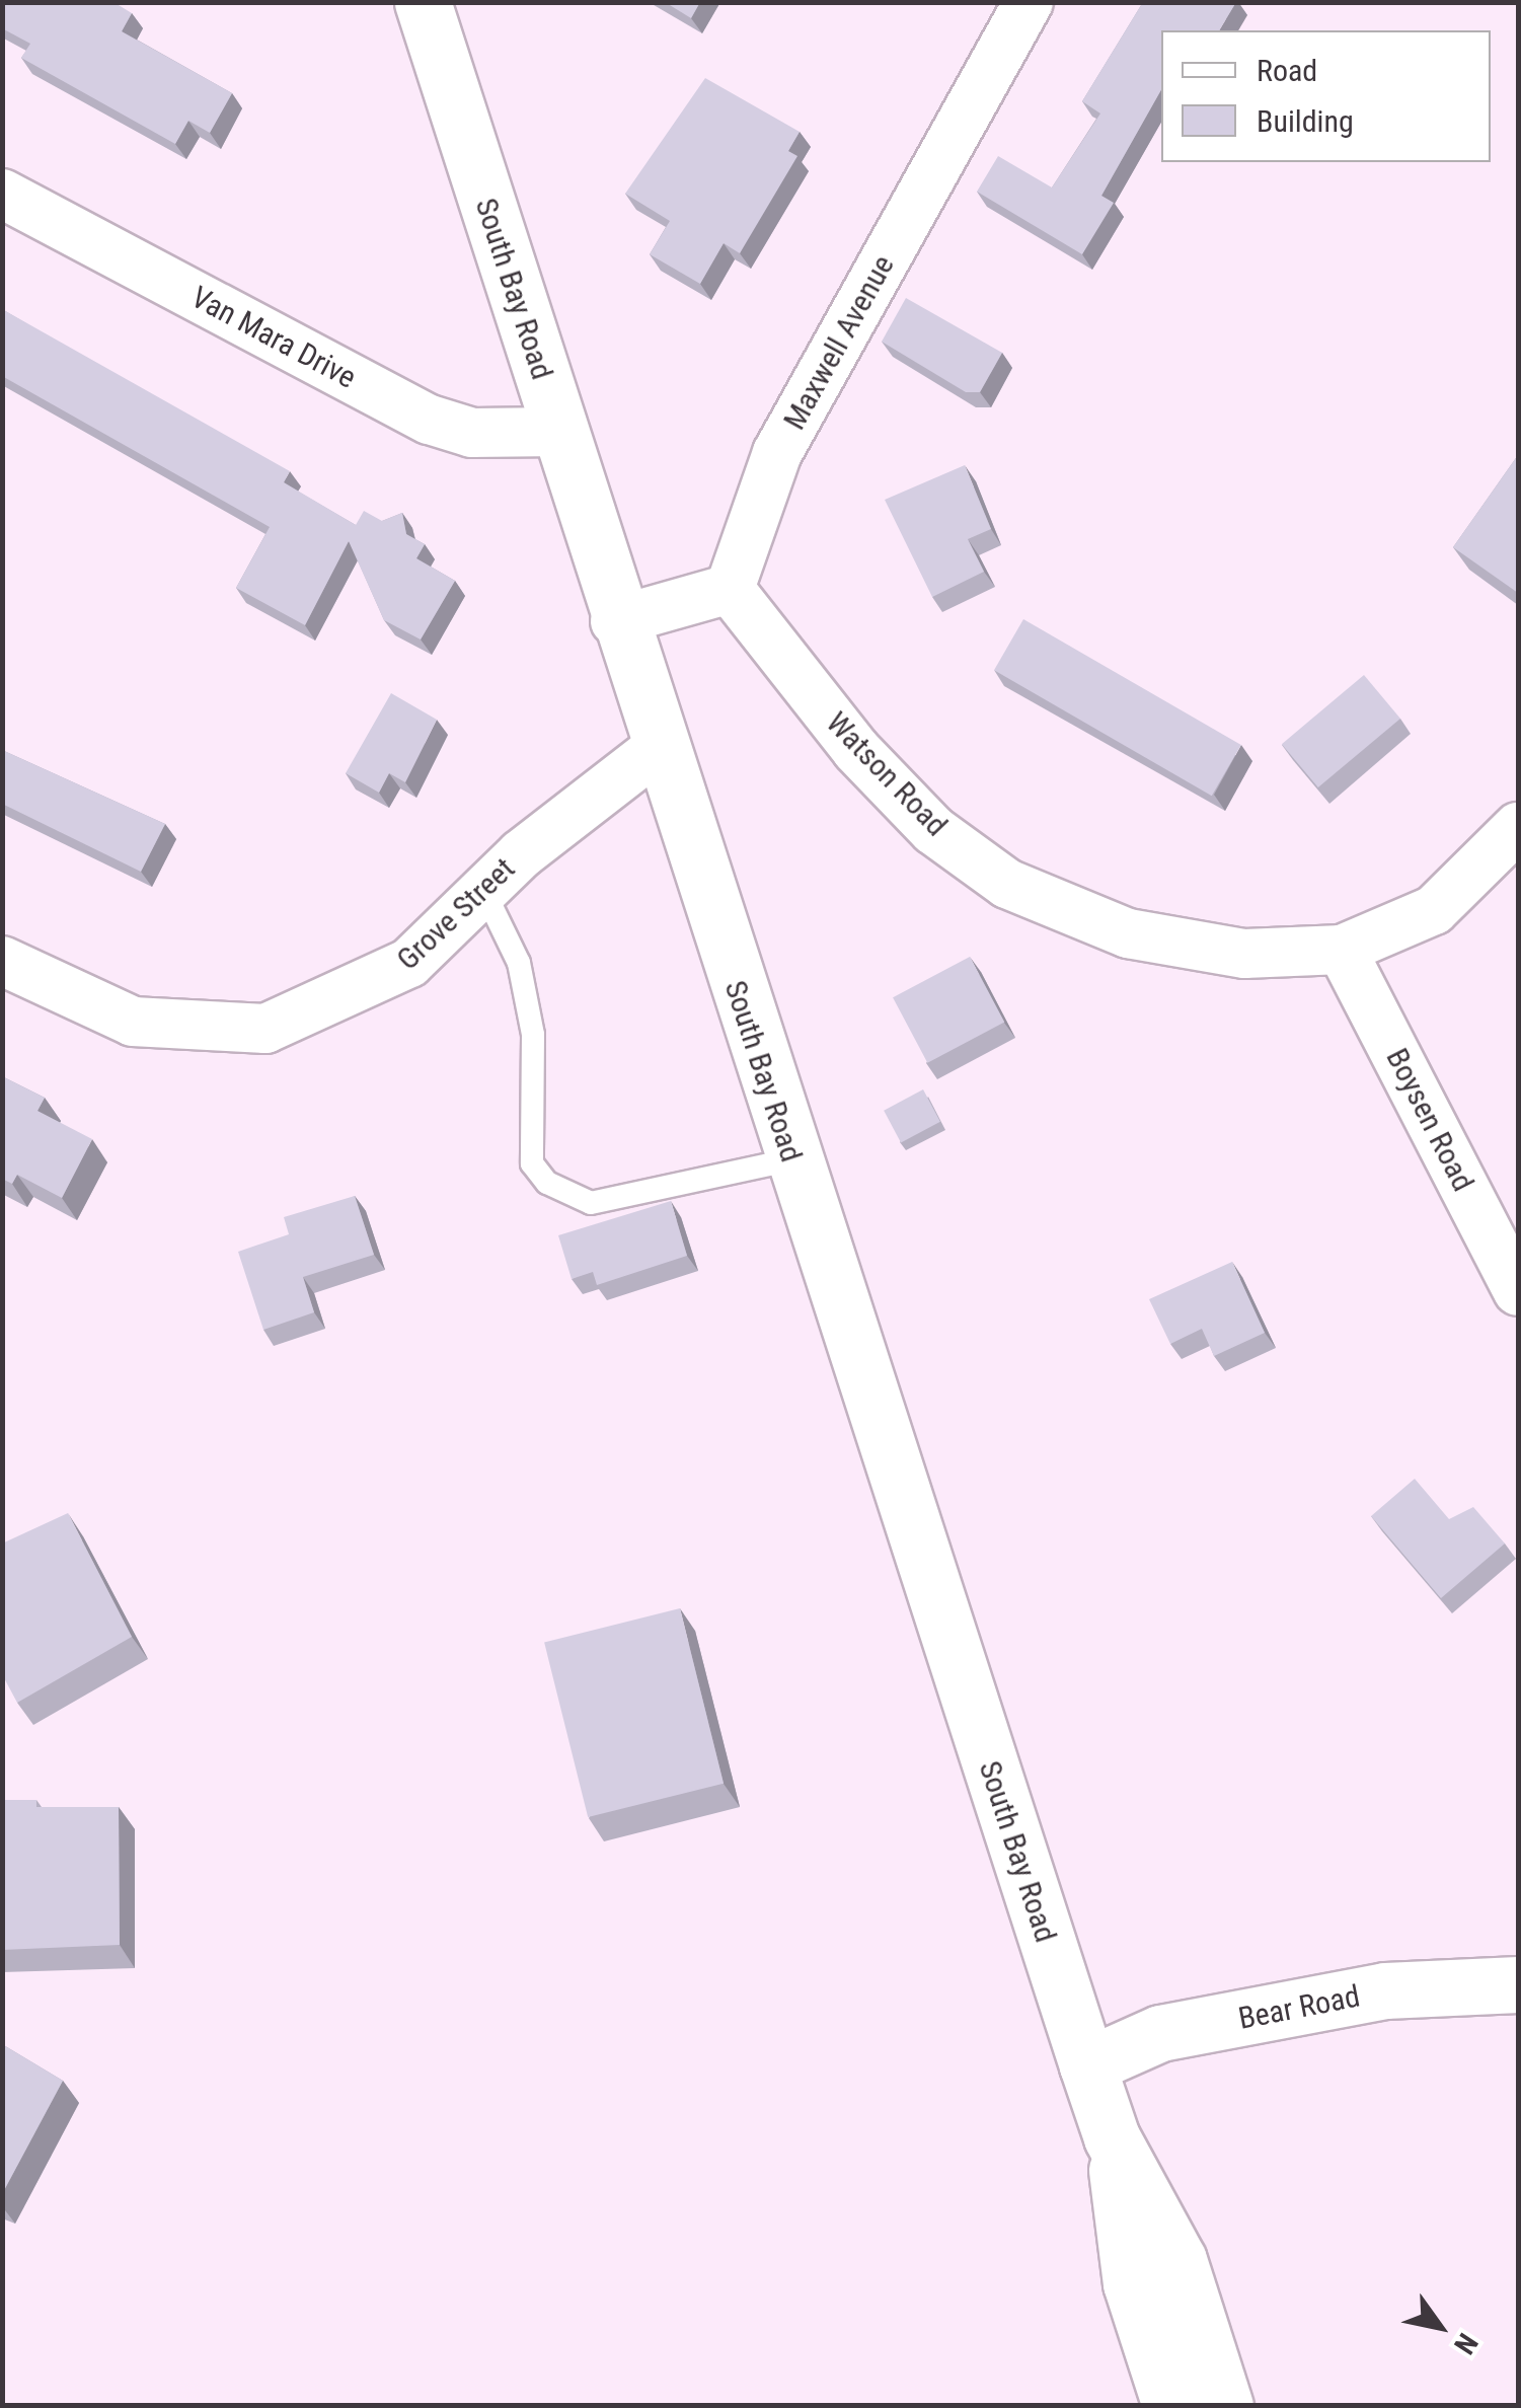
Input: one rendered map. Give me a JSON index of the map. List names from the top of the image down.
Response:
{
  "streets": {
    "street": [
      "South Bay Road",
      "Van Mara Drive",
      "Maxwell Avenue",
      "Watson Road",
      "Grove Street",
      "Boysen Road",
      "Bear Road"
    ]
  },
  "crossings": [
    ["South Bay Road", "Van Mara Drive"],
    ["South Bay Road", "Grove Street"],
    ["South Bay Road", "Bear Road"],
    ["Maxwell Avenue", "Watson Road"],
    ["Watson Road", "Boysen Road"]
  ],
  "legend": ["Road", "Building"],
  "north": "bottom right"
}
